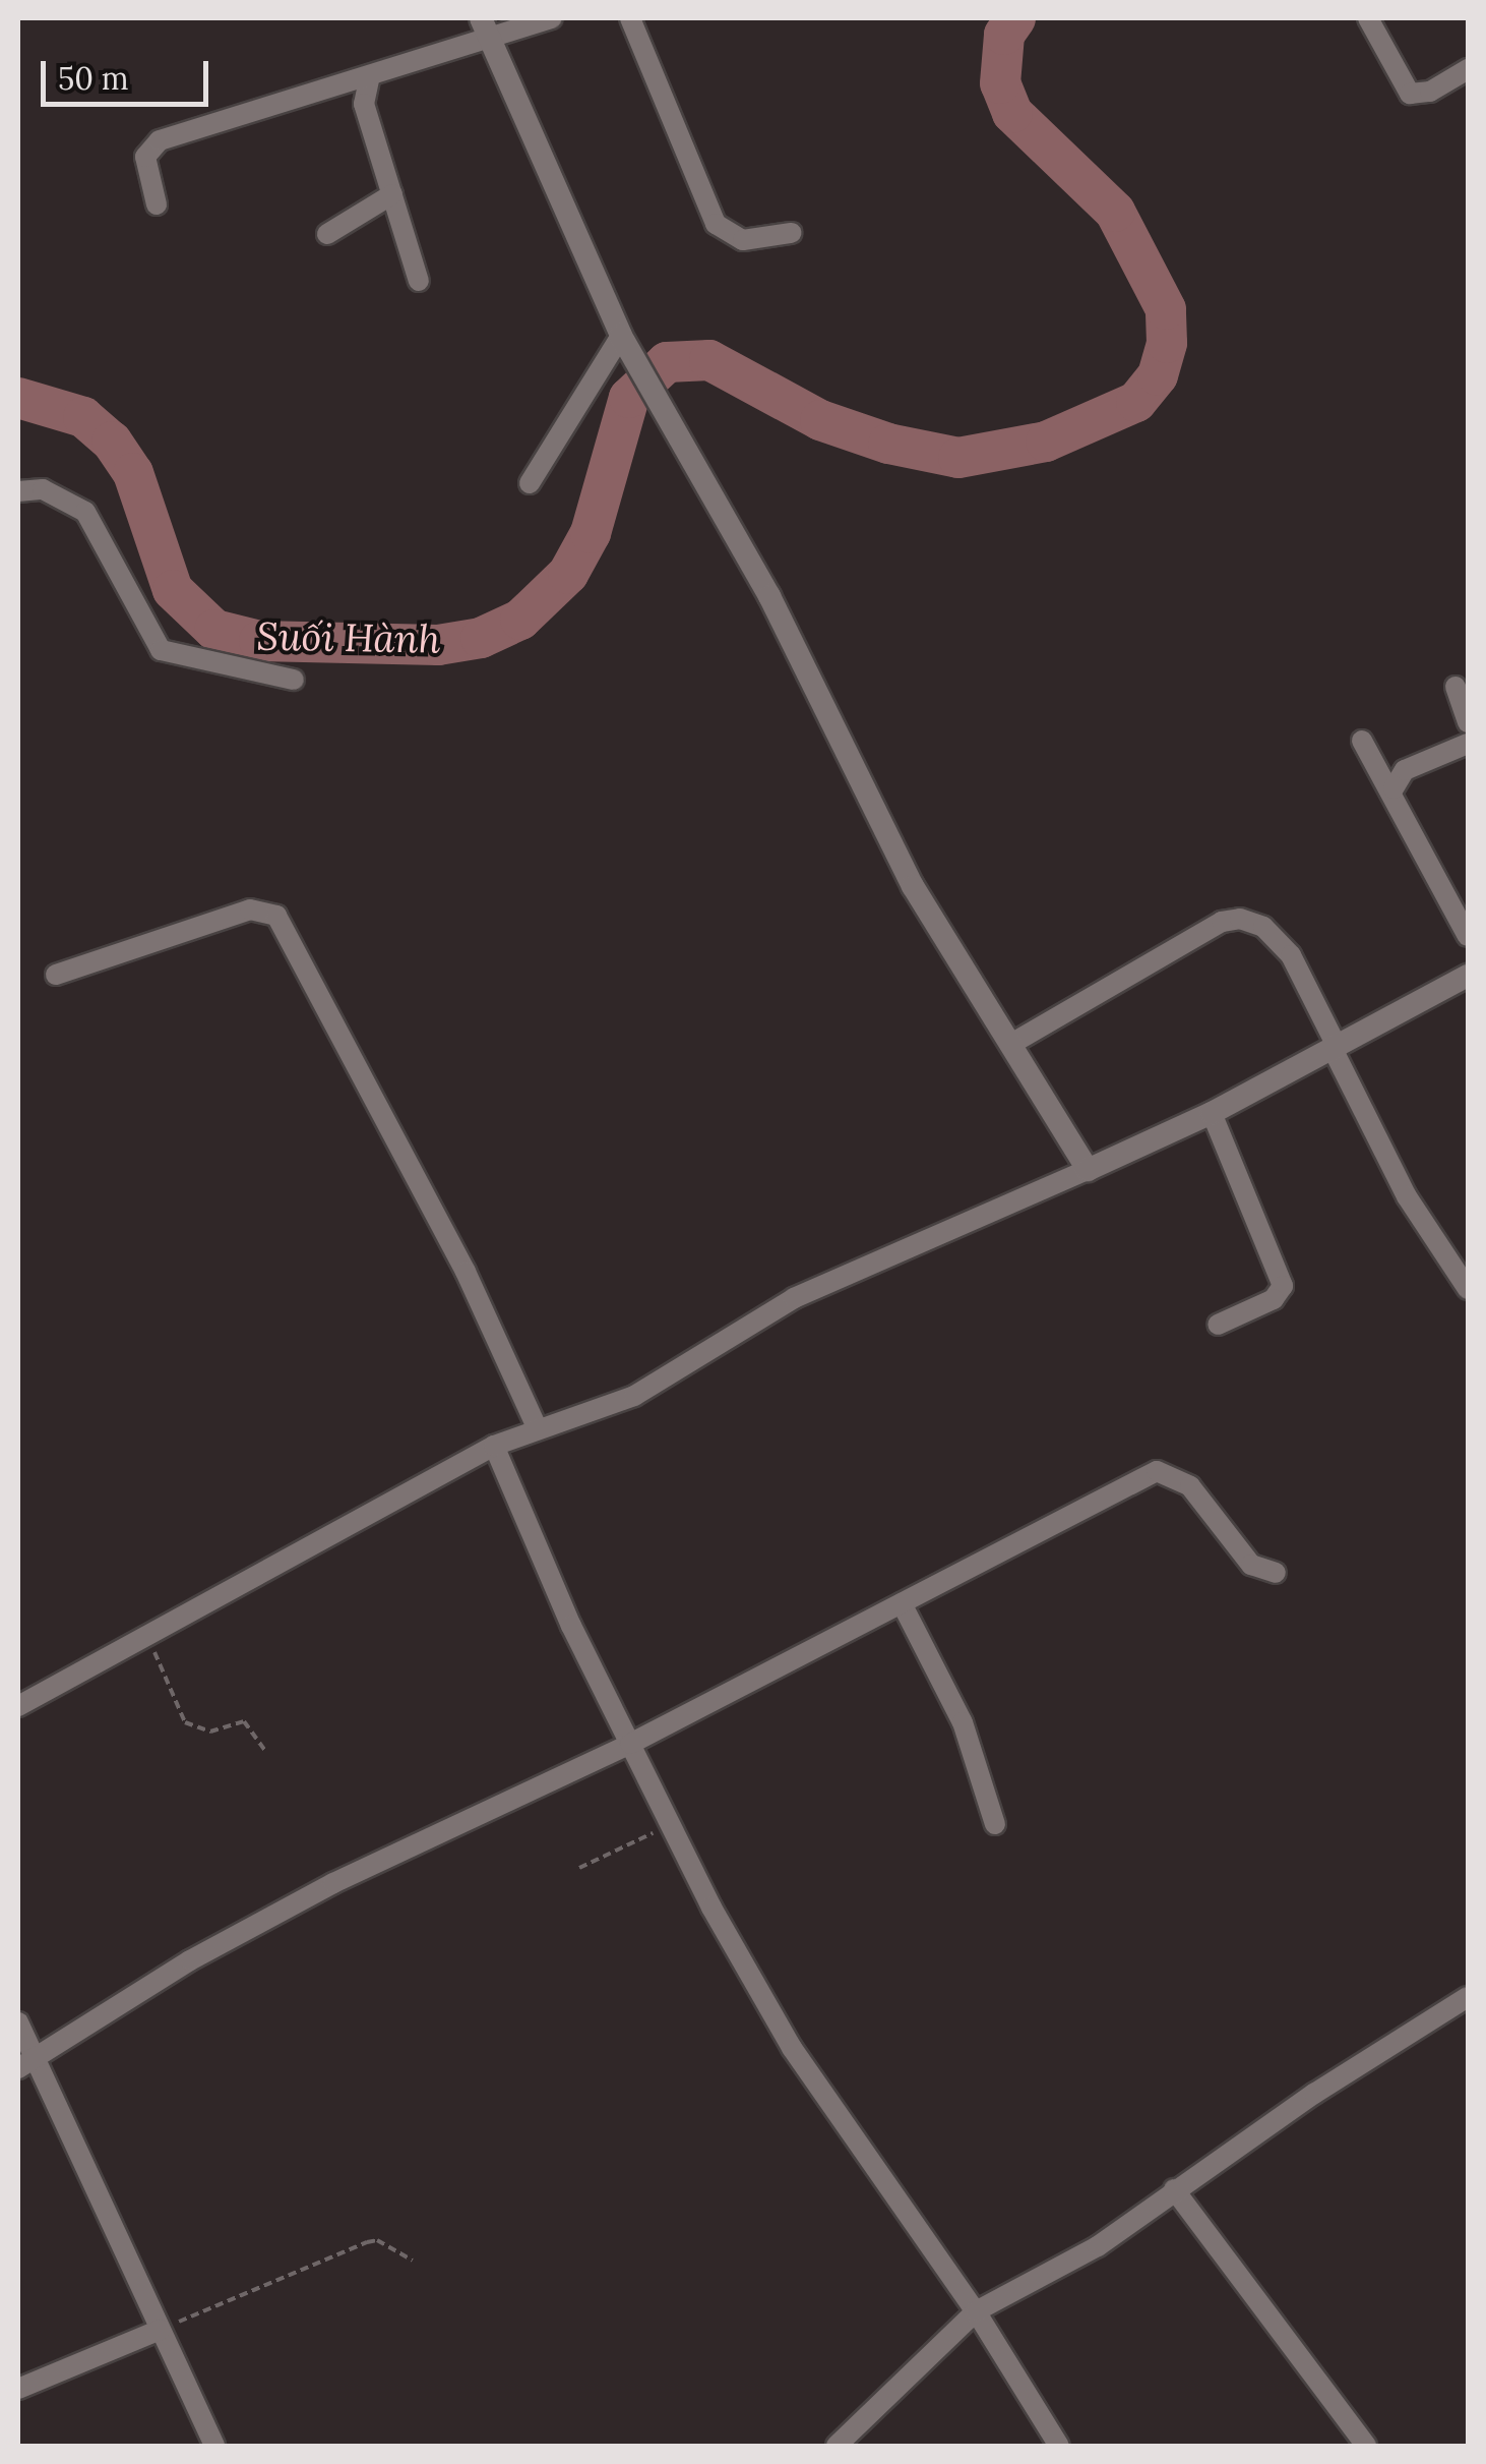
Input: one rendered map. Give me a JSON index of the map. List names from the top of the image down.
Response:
{
  "water": ["Suối Hành"],
  "scale_bar": "50 m"
}
